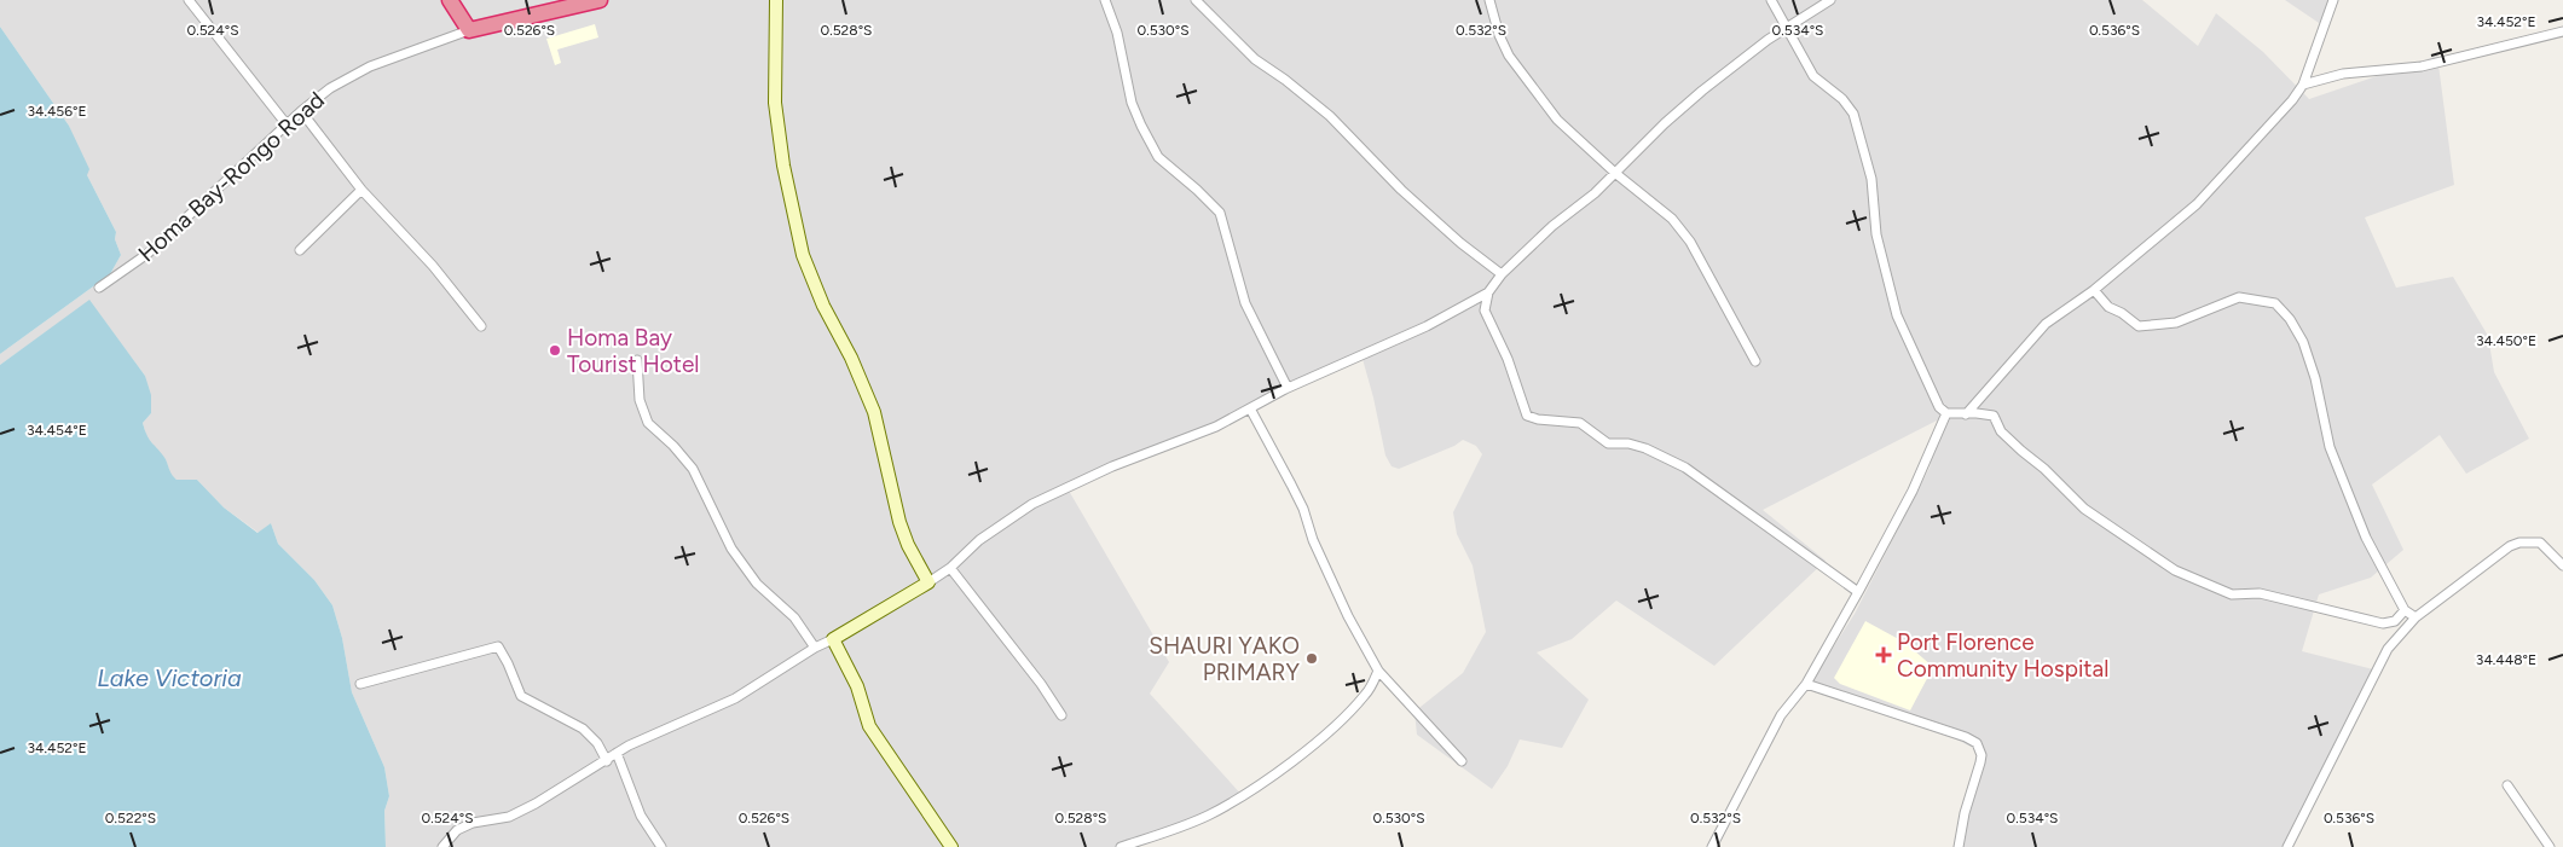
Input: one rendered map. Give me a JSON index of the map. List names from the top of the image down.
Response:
{
  "streets": {
    "street": ["Homa Bay-Rongo Road"]
  },
  "water": ["Lake Victoria"],
  "places": {
    "other": ["Homa Bay Tourist Hotel", "SHAURI YAKO PRIMARY"],
    "health": ["Port Florence Community Hospital"]
  },
  "coordinates": [
    "34.452°E",
    "0.524°S",
    "0.526°S",
    "0.528°S",
    "0.530°S",
    "0.532°S",
    "0.534°S",
    "0.536°S",
    "34.456°E",
    "34.450°E",
    "34.454°E",
    "34.448°E",
    "0.522°S"
  ]
}
